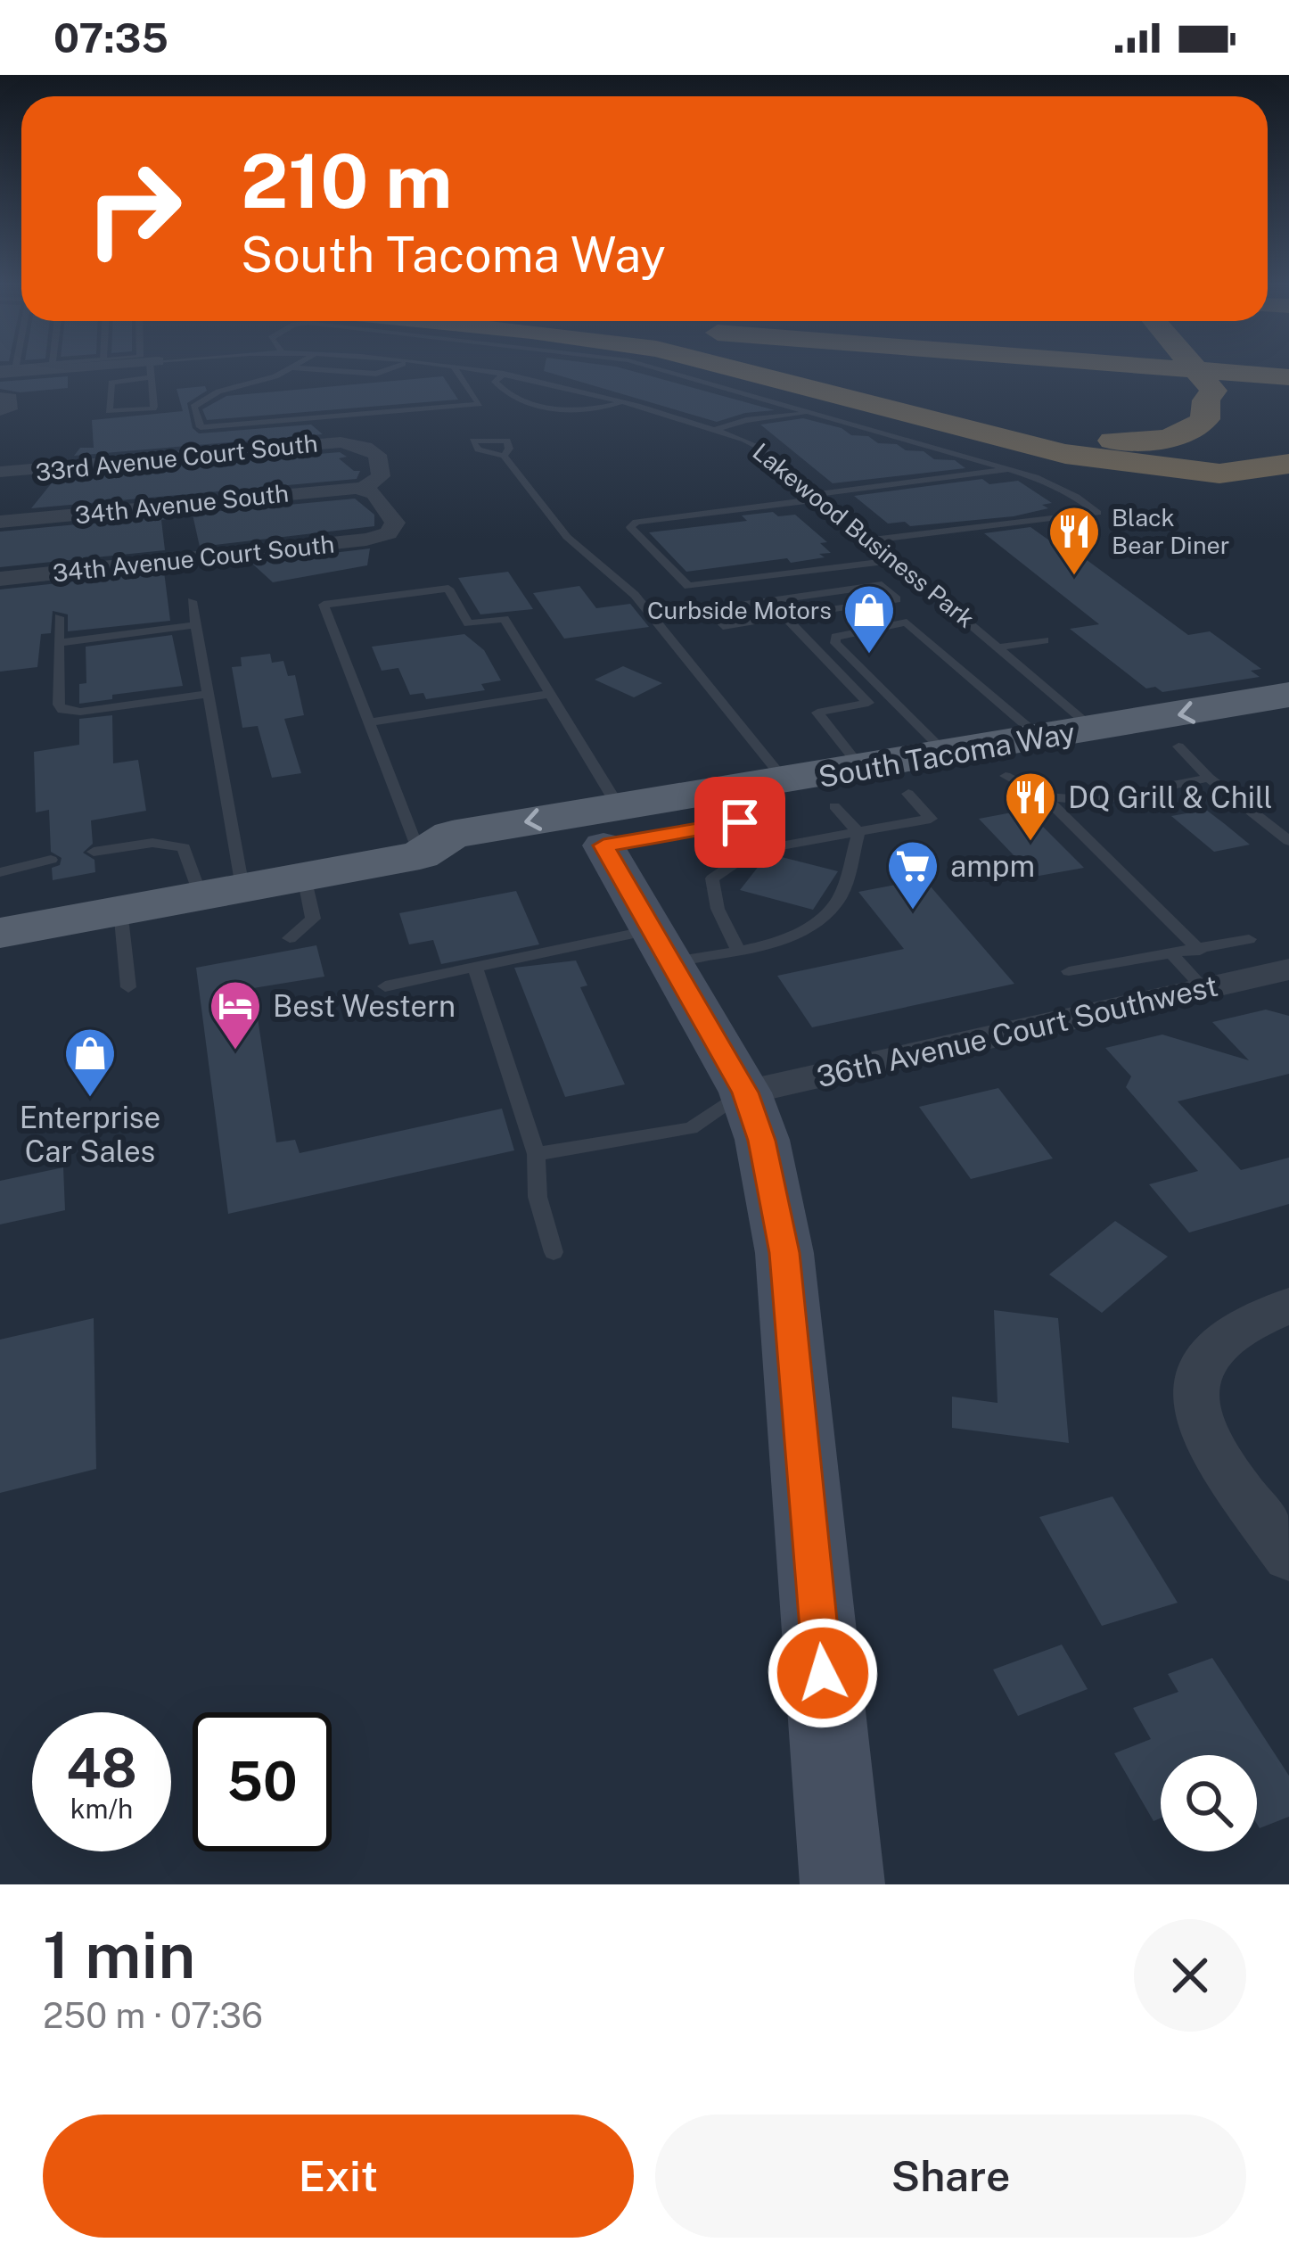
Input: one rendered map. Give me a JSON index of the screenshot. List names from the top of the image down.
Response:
{
  "streets": {
    "main road": ["South Tacoma Way"],
    "street": [
      "33rd Avenue Court South",
      "34th Avenue South",
      "34th Avenue Court South",
      "36th Avenue Court Southwest"
    ],
    "lane": ["Lakewood Business Park"]
  },
  "crossings": [
    ["33rd Avenue Court South", "34th Avenue South"],
    ["33rd Avenue Court South", "34th Avenue Court South"],
    ["34th Avenue South", "34th Avenue Court South"],
    ["Lakewood Business Park", "South Tacoma Way"]
  ],
  "places": {
    "restaurant": ["Black Bear Diner", "DQ Grill & Chill"],
    "shop": ["Curbside Motors", "Enterprise Car Sales"],
    "supermarket": ["ampm"],
    "hotel": ["Best Western"]
  },
  "page": {
    "status": "07:35",
    "turn": ["210 m", "South Tacoma Way"],
    "speed": "48 km/h",
    "limit": "50",
    "heading": ["1 min", "250 m · 07:36"],
    "buttons": ["Exit", "Share"]
  }
}
